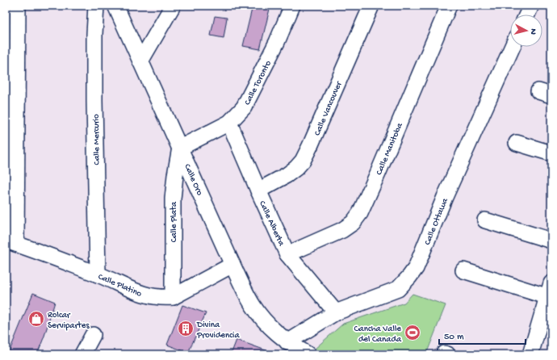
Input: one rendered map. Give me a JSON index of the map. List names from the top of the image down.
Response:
{
  "streets": {
    "street": [
      "Calle Toronto",
      "Calle Vancouver",
      "Calle Mercurio",
      "Calle Manitoba",
      "Calle Oro",
      "Calle Ottawa",
      "Calle Plata",
      "Calle Alberta",
      "Calle Platino"
    ]
  },
  "crossings": [
    ["Calle Toronto", "Calle Oro"],
    ["Calle Toronto", "Calle Plata"],
    ["Calle Toronto", "Calle Alberta"],
    ["Calle Vancouver", "Calle Alberta"],
    ["Calle Mercurio", "Calle Platino"],
    ["Calle Manitoba", "Calle Alberta"],
    ["Calle Oro", "Calle Ottawa"],
    ["Calle Oro", "Calle Plata"],
    ["Calle Oro", "Calle Platino"],
    ["Calle Ottawa", "Calle Alberta"],
    ["Calle Plata", "Calle Platino"]
  ],
  "places": {
    "shop": ["Rolcar Servipartes"],
    "building": ["Divina Providencia"],
    "sports": ["Cancha Valle del Canada"]
  },
  "scale_bar": "50 m",
  "north": "right"
}
